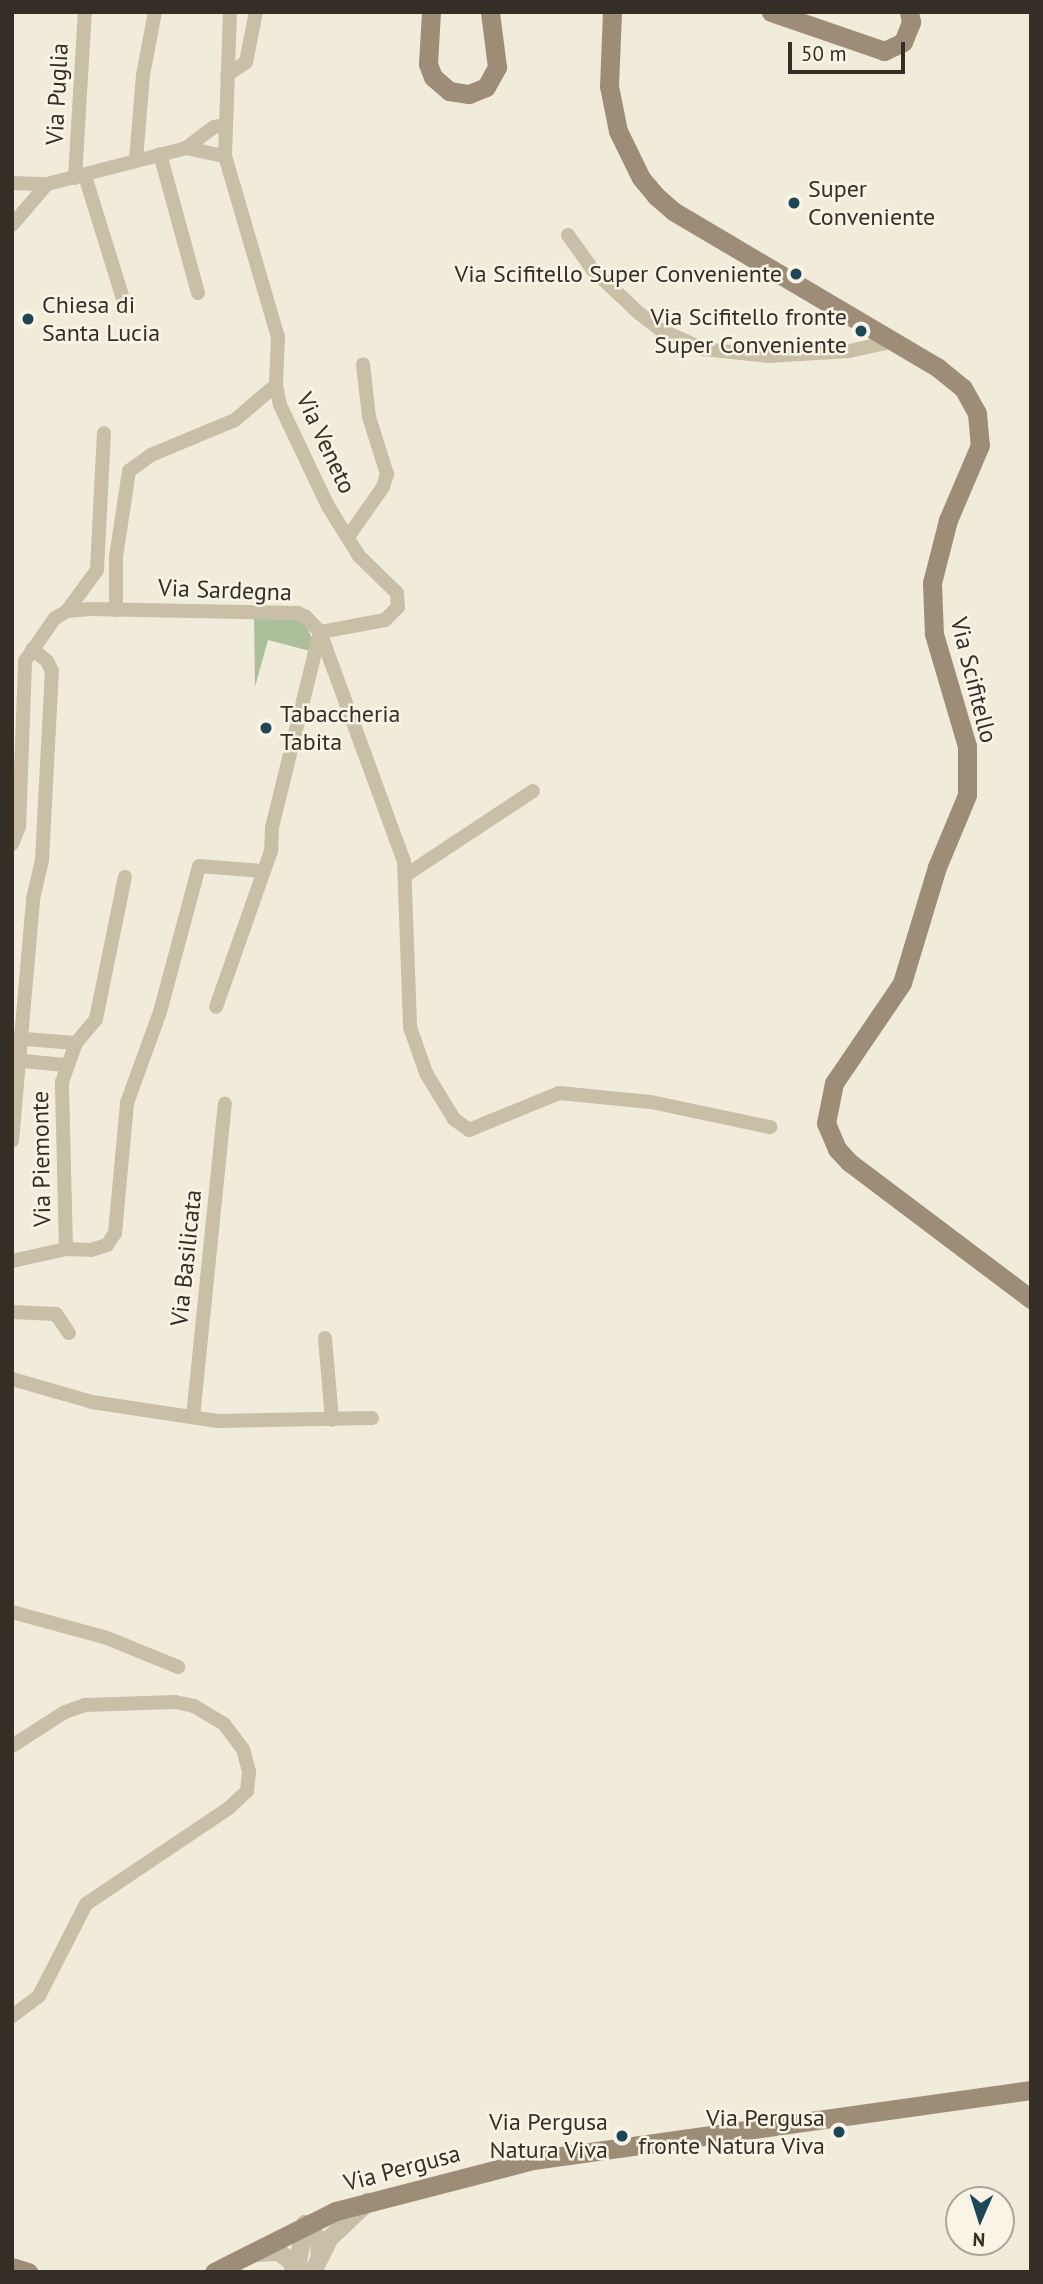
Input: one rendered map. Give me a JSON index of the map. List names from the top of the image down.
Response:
{
  "streets": {
    "main road": ["Via Scifitello", "Via Pergusa"],
    "street": [
      "Via Puglia",
      "Via Veneto",
      "Via Sardegna",
      "Via Piemonte",
      "Via Basilicata"
    ]
  },
  "crossings": [
    ["Via Veneto", "Via Sardegna"]
  ],
  "places": [
    "Super Conveniente",
    "Via Scifitello Super Conveniente",
    "Chiesa di Santa Lucia",
    "Via Scifitello fronte Super Conveniente",
    "Tabaccheria Tabita",
    "Via Pergusa fronte Natura Viva",
    "Via Pergusa Natura Viva"
  ],
  "scale_bar": "50 m",
  "north": "bottom"
}
